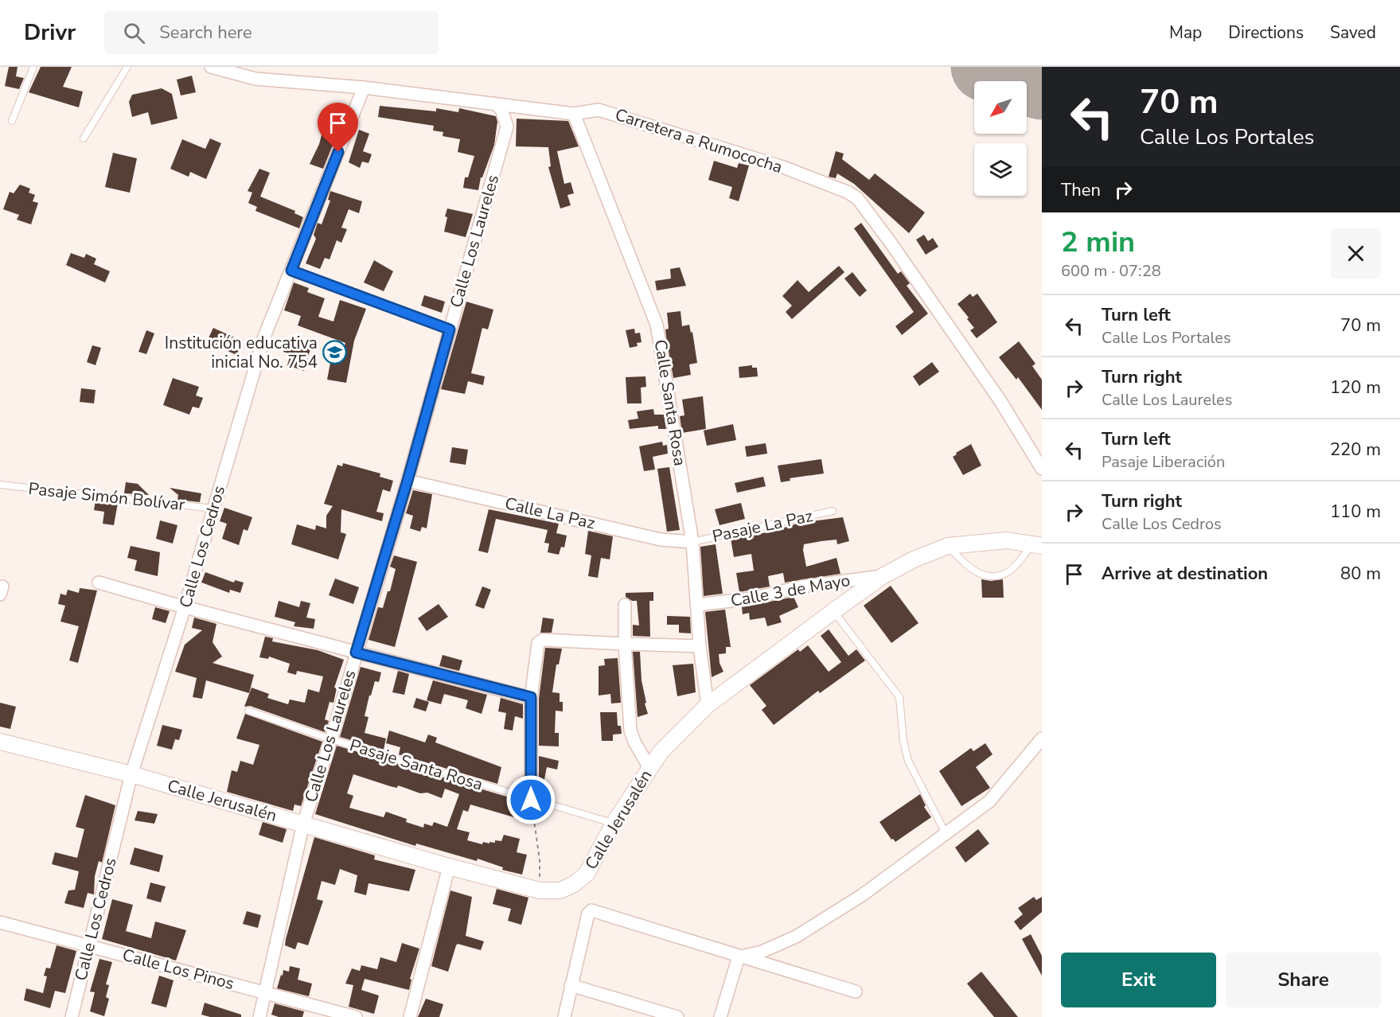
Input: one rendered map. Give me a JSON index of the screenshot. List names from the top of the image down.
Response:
{
  "streets": {
    "street": [
      "Carretera a Rumococha",
      "Calle Los Laureles",
      "Calle Santa Rosa",
      "Calle La Paz",
      "Calle Los Cedros",
      "Calle 3 de Mayo",
      "Calle Jerusalén",
      "Calle Los Pinos"
    ],
    "lane": ["Pasaje Simón Bolívar", "Pasaje La Paz", "Pasaje Santa Rosa"]
  },
  "crossings": [
    ["Carretera a Rumococha", "Calle Los Laureles"],
    ["Carretera a Rumococha", "Calle Santa Rosa"],
    ["Carretera a Rumococha", "Calle Los Cedros"],
    ["Calle Los Laureles", "Calle La Paz"],
    ["Calle Los Laureles", "Pasaje Santa Rosa"],
    ["Calle Los Laureles", "Calle Jerusalén"],
    ["Calle Los Laureles", "Calle Los Pinos"],
    ["Calle Santa Rosa", "Calle La Paz"],
    ["Calle Santa Rosa", "Pasaje La Paz"],
    ["Calle Santa Rosa", "Calle 3 de Mayo"],
    ["Calle Santa Rosa", "Calle Jerusalén"],
    ["Pasaje Simón Bolívar", "Calle Los Cedros"],
    ["Calle La Paz", "Pasaje La Paz"],
    ["Calle Los Cedros", "Calle Jerusalén"],
    ["Calle Los Cedros", "Calle Los Pinos"],
    ["Calle 3 de Mayo", "Calle Jerusalén"],
    ["Pasaje Santa Rosa", "Calle Jerusalén"]
  ],
  "places": {
    "school or university": ["Institución educativa inicial No. 754"]
  },
  "north": "bottom left",
  "page": {
    "header": "Drivr",
    "search": "Search here",
    "nav": ["Map", "Directions", "Saved"],
    "turn": ["70 m", "Calle Los Portales"],
    "then": "Then",
    "heading": ["2 min", "600 m · 07:28"],
    "list": [
      {
        "name": "Turn left",
        "note": "Calle Los Portales",
        "value": "70 m"
      },
      {
        "name": "Turn right",
        "note": "Calle Los Laureles",
        "value": "120 m"
      },
      {
        "name": "Turn left",
        "note": "Pasaje Liberación",
        "value": "220 m"
      },
      {
        "name": "Turn right",
        "note": "Calle Los Cedros",
        "value": "110 m"
      },
      {
        "name": "Arrive at destination",
        "value": "80 m"
      }
    ],
    "buttons": ["Exit", "Share"]
  }
}
